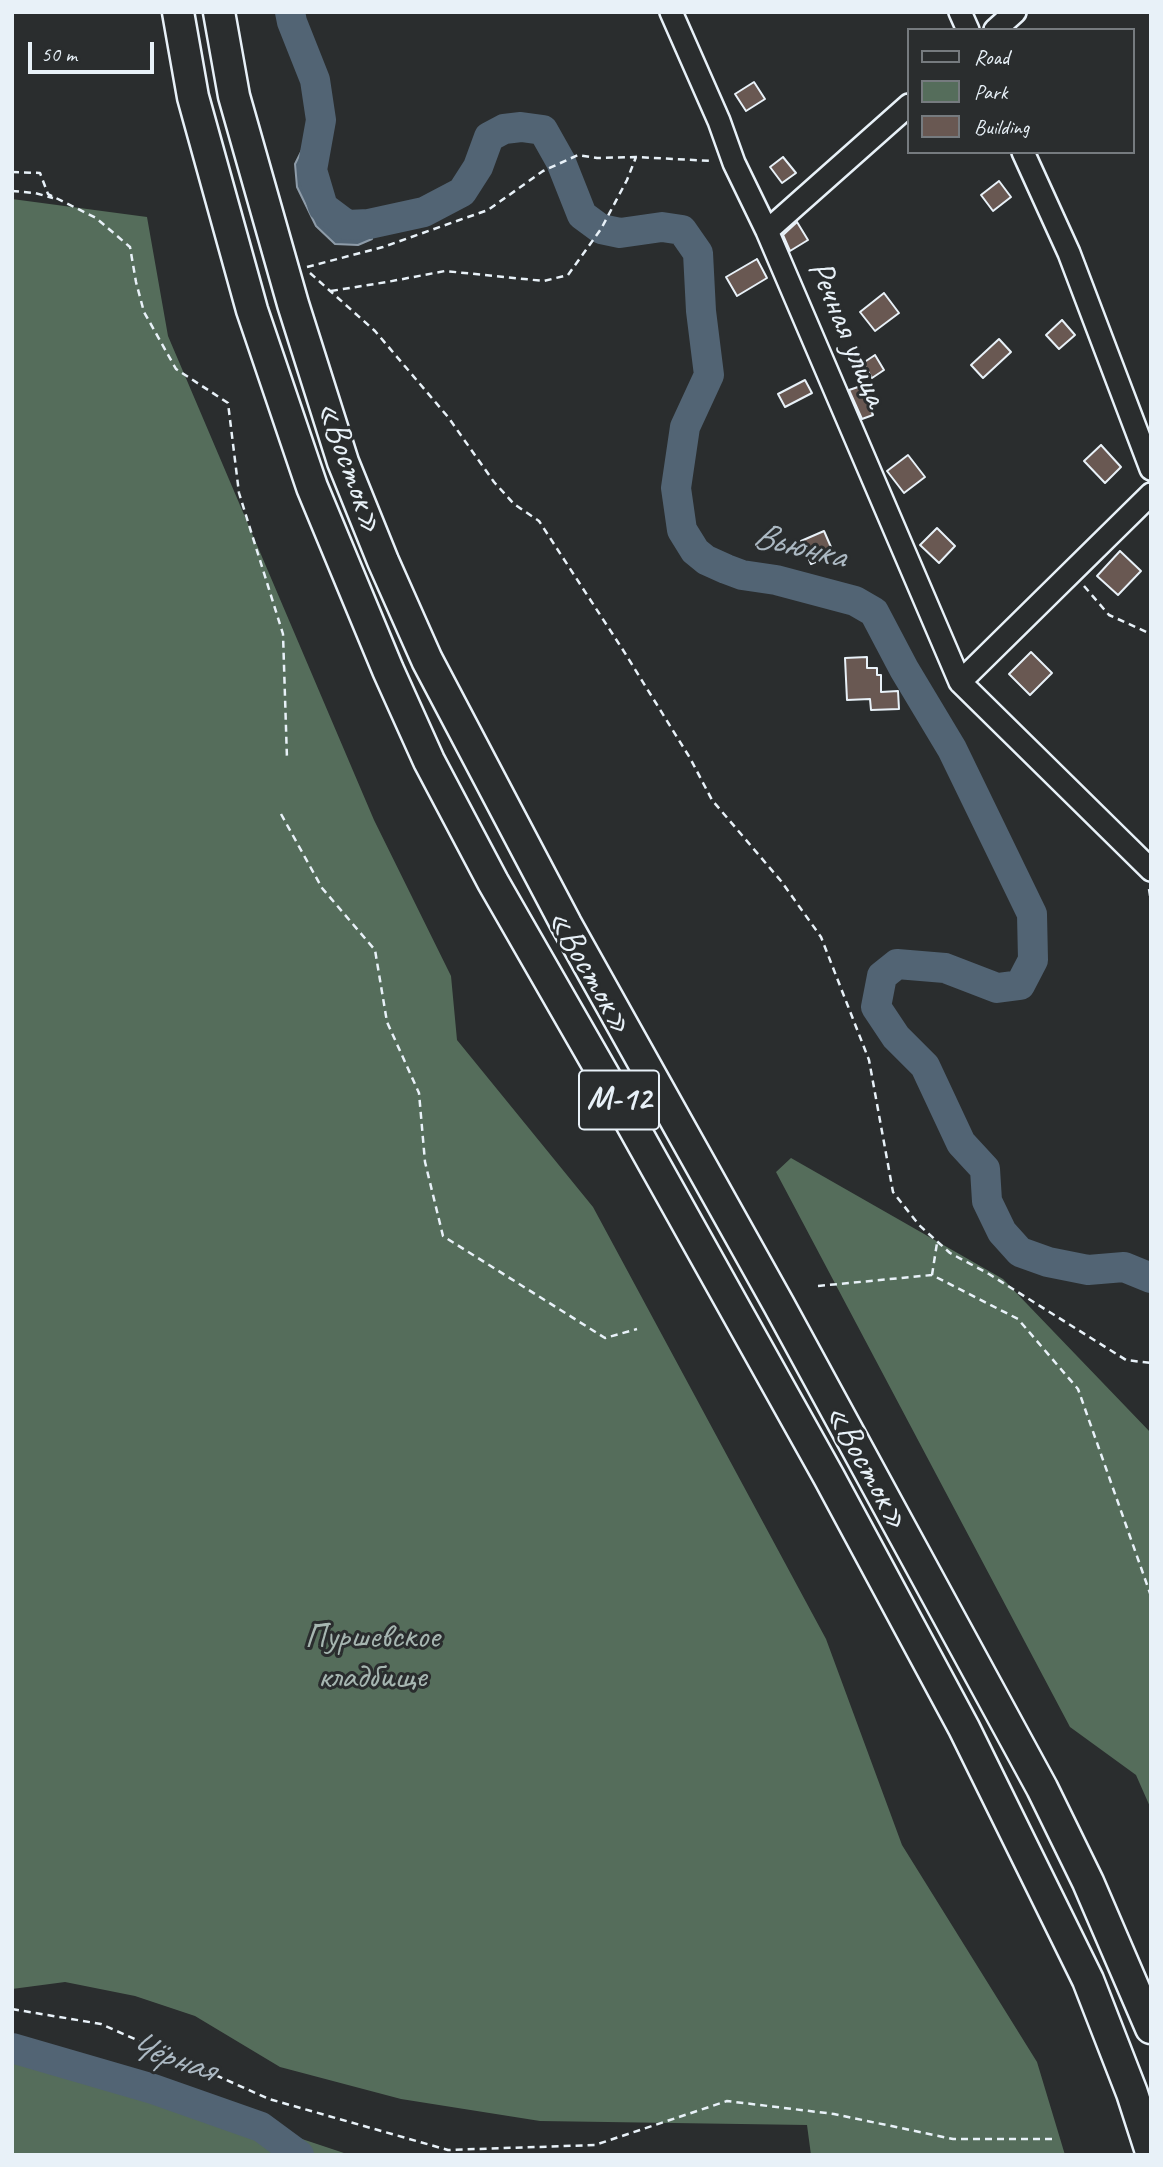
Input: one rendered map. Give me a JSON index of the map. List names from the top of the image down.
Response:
{
  "streets": {
    "highway": ["«Восток»", "М-12"],
    "street": ["Речная улица"]
  },
  "water": ["Вьюнка", "Чёрная"],
  "parks": ["Пуршевское кладбище"],
  "legend": ["Road", "Park", "Building"],
  "scale_bar": "50 m"
}
